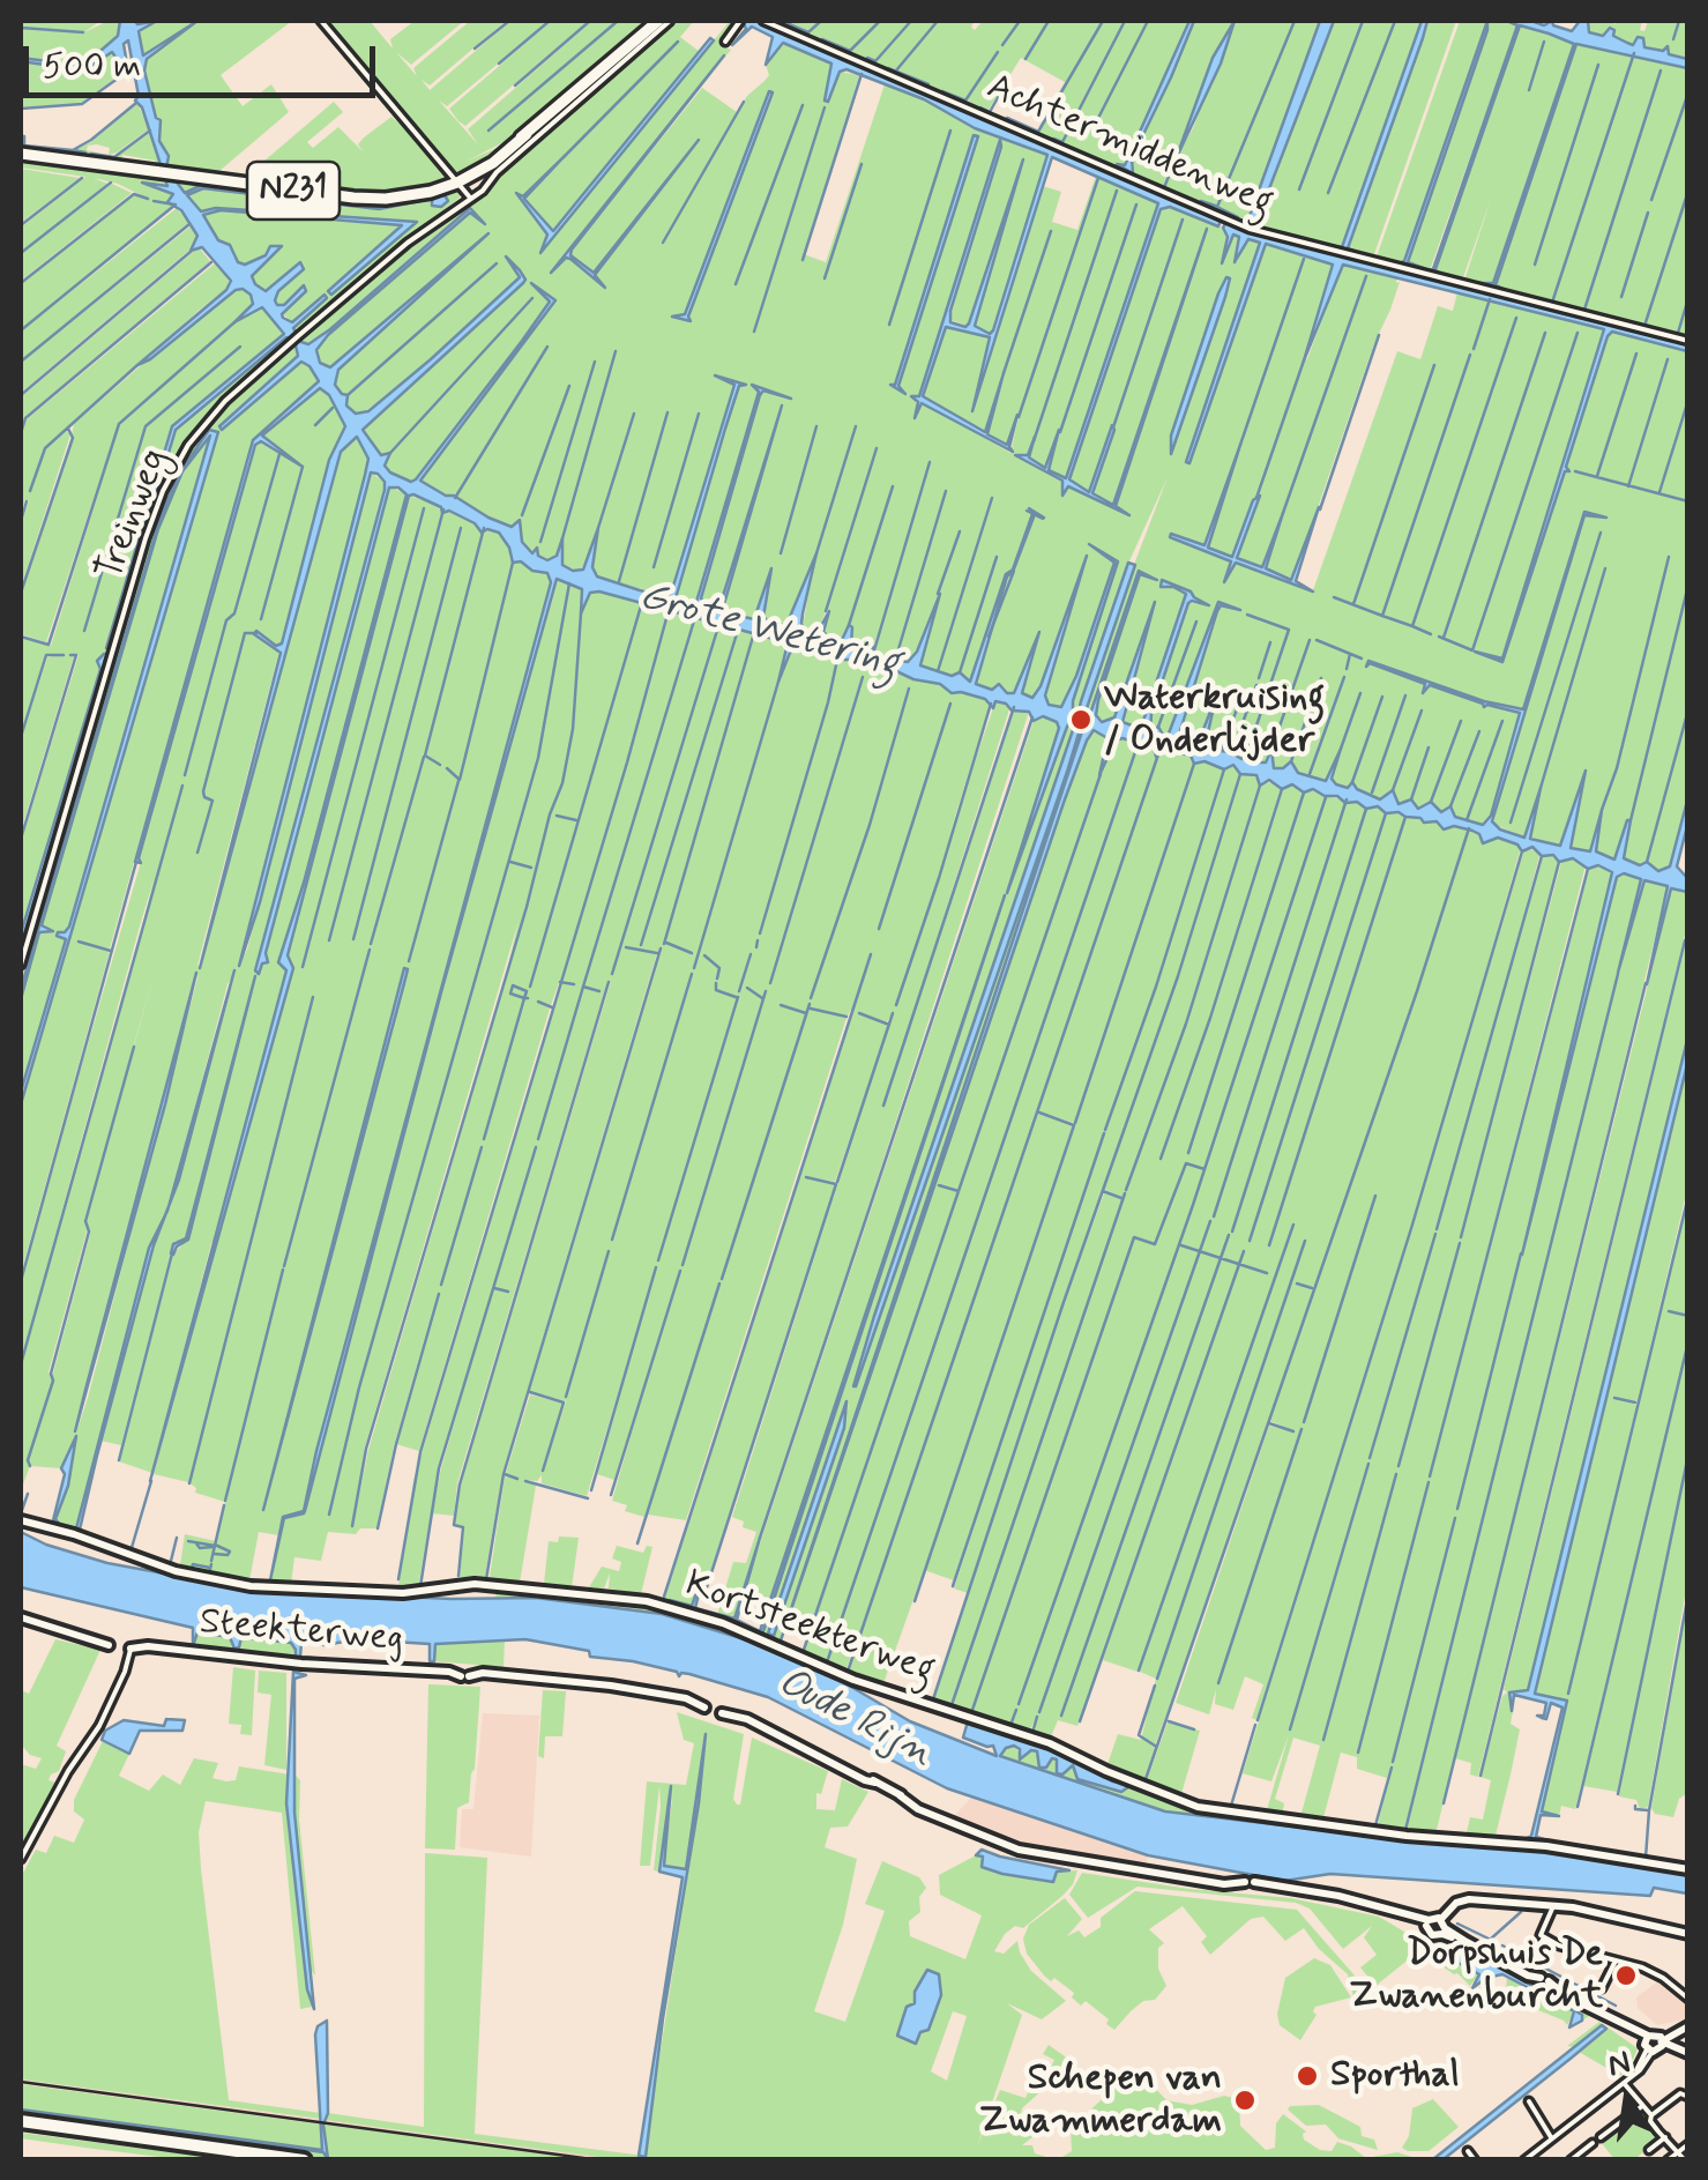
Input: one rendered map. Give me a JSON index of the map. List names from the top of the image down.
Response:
{
  "streets": {
    "main road": ["N231"],
    "street": [
      "Achtermiddenweg",
      "Treinweg",
      "Kortsteekterweg",
      "Steekterweg"
    ]
  },
  "water": ["Grote Wetering", "Oude Rijn"],
  "places": [
    "Waterkruising / Onderlijder",
    "Dorpshuis De Zwanenburcht",
    "Sporthal",
    "Schepen van Zwammerdam"
  ],
  "scale_bar": "500 m",
  "north": "top"
}
